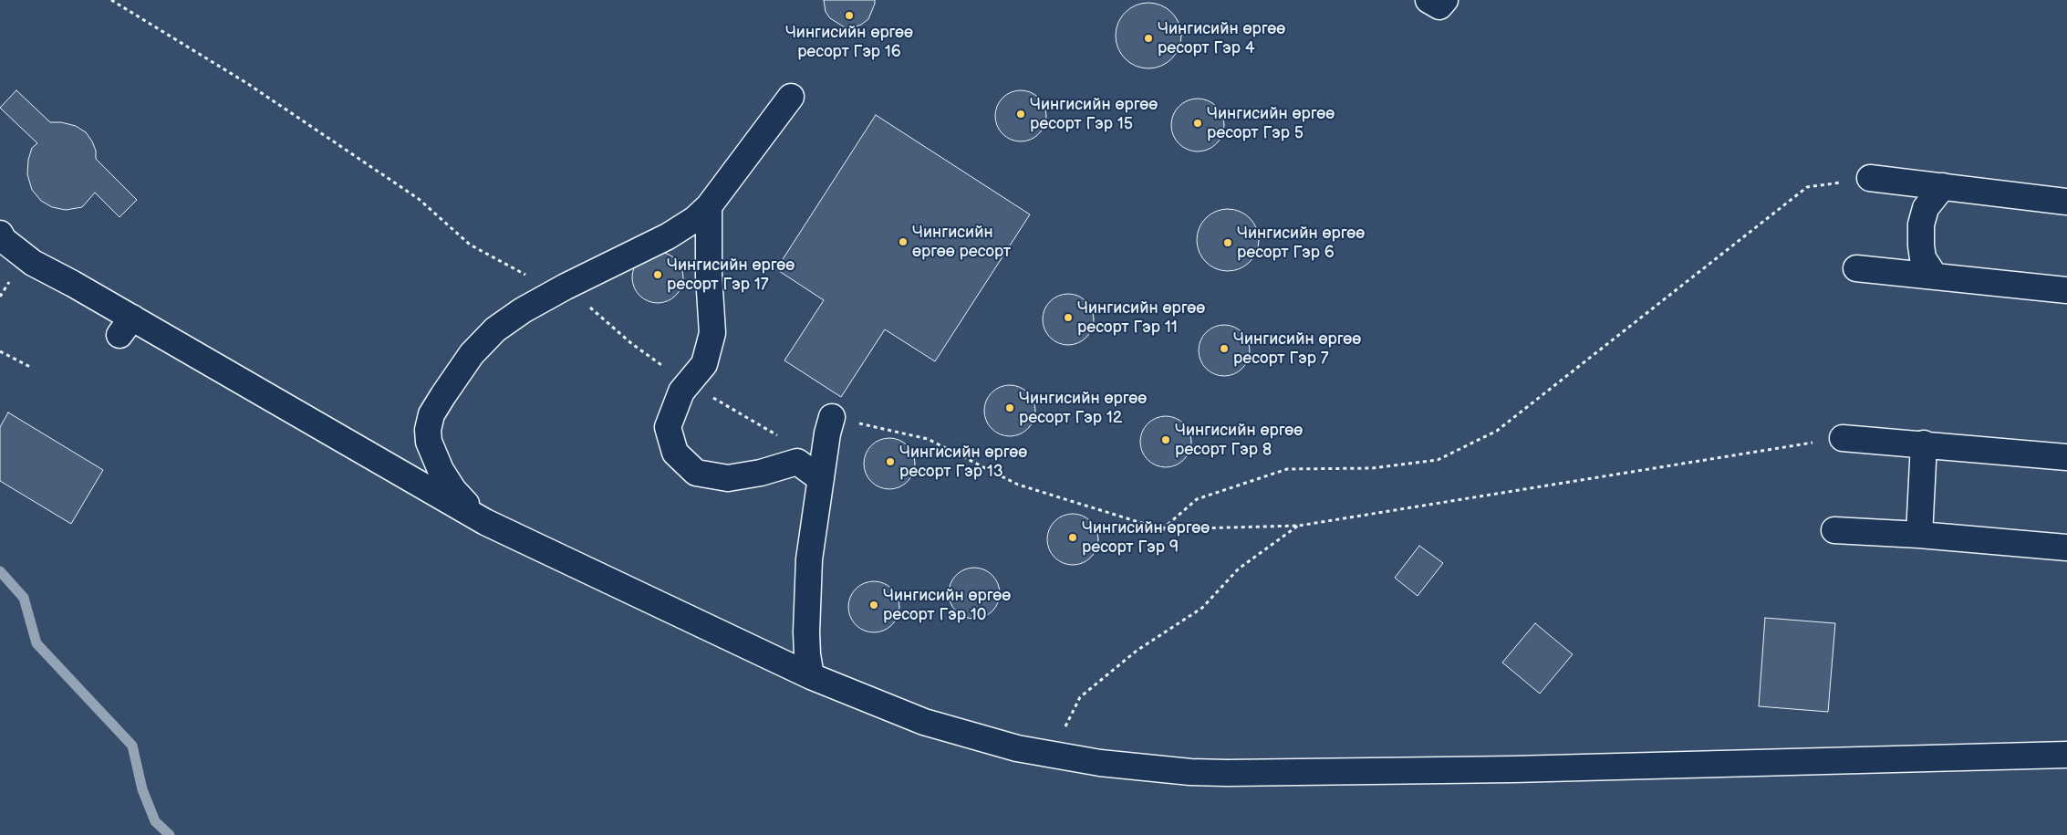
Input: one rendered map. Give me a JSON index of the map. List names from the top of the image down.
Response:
{
  "places": [
    "Чингисийн өргөө ресорт Гэр 16",
    "Чингисийн өргөө ресорт Гэр 4",
    "Чингисийн өргөө ресорт Гэр 15",
    "Чингисийн өргөө ресорт Гэр 5",
    "Чингисийн өргөө ресорт",
    "Чингисийн өргөө ресорт Гэр 6",
    "Чингисийн өргөө ресорт Гэр 17",
    "Чингисийн өргөө ресорт Гэр 11",
    "Чингисийн өргөө ресорт Гэр 7",
    "Чингисийн өргөө ресорт Гэр 12",
    "Чингисийн өргөө ресорт Гэр 8",
    "Чингисийн өргөө ресорт Гэр 13",
    "Чингисийн өргөө ресорт Гэр 9",
    "Чингисийн өргөө ресорт Гэр 10"
  ]
}
